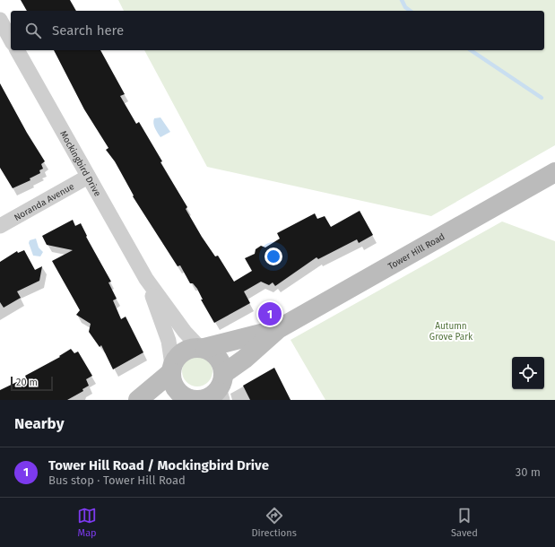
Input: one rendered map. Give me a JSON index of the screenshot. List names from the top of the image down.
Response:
{
  "streets": {
    "street": ["Mockingbird Drive", "Noranda Avenue", "Tower Hill Road"]
  },
  "crossings": [
    ["Mockingbird Drive", "Noranda Avenue"],
    ["Mockingbird Drive", "Tower Hill Road"]
  ],
  "parks": ["Autumn Grove Park"],
  "scale_bar": "20 m",
  "page": {
    "search": "Search here",
    "pins": "1",
    "scale": "20 m",
    "heading": "Nearby",
    "list": [
      {
        "mark": "1",
        "name": "Tower Hill Road / Mockingbird Drive",
        "note": "Bus stop · Tower Hill Road",
        "value": "30 m"
      }
    ],
    "nav": ["Map", "Directions", "Saved"]
  }
}
